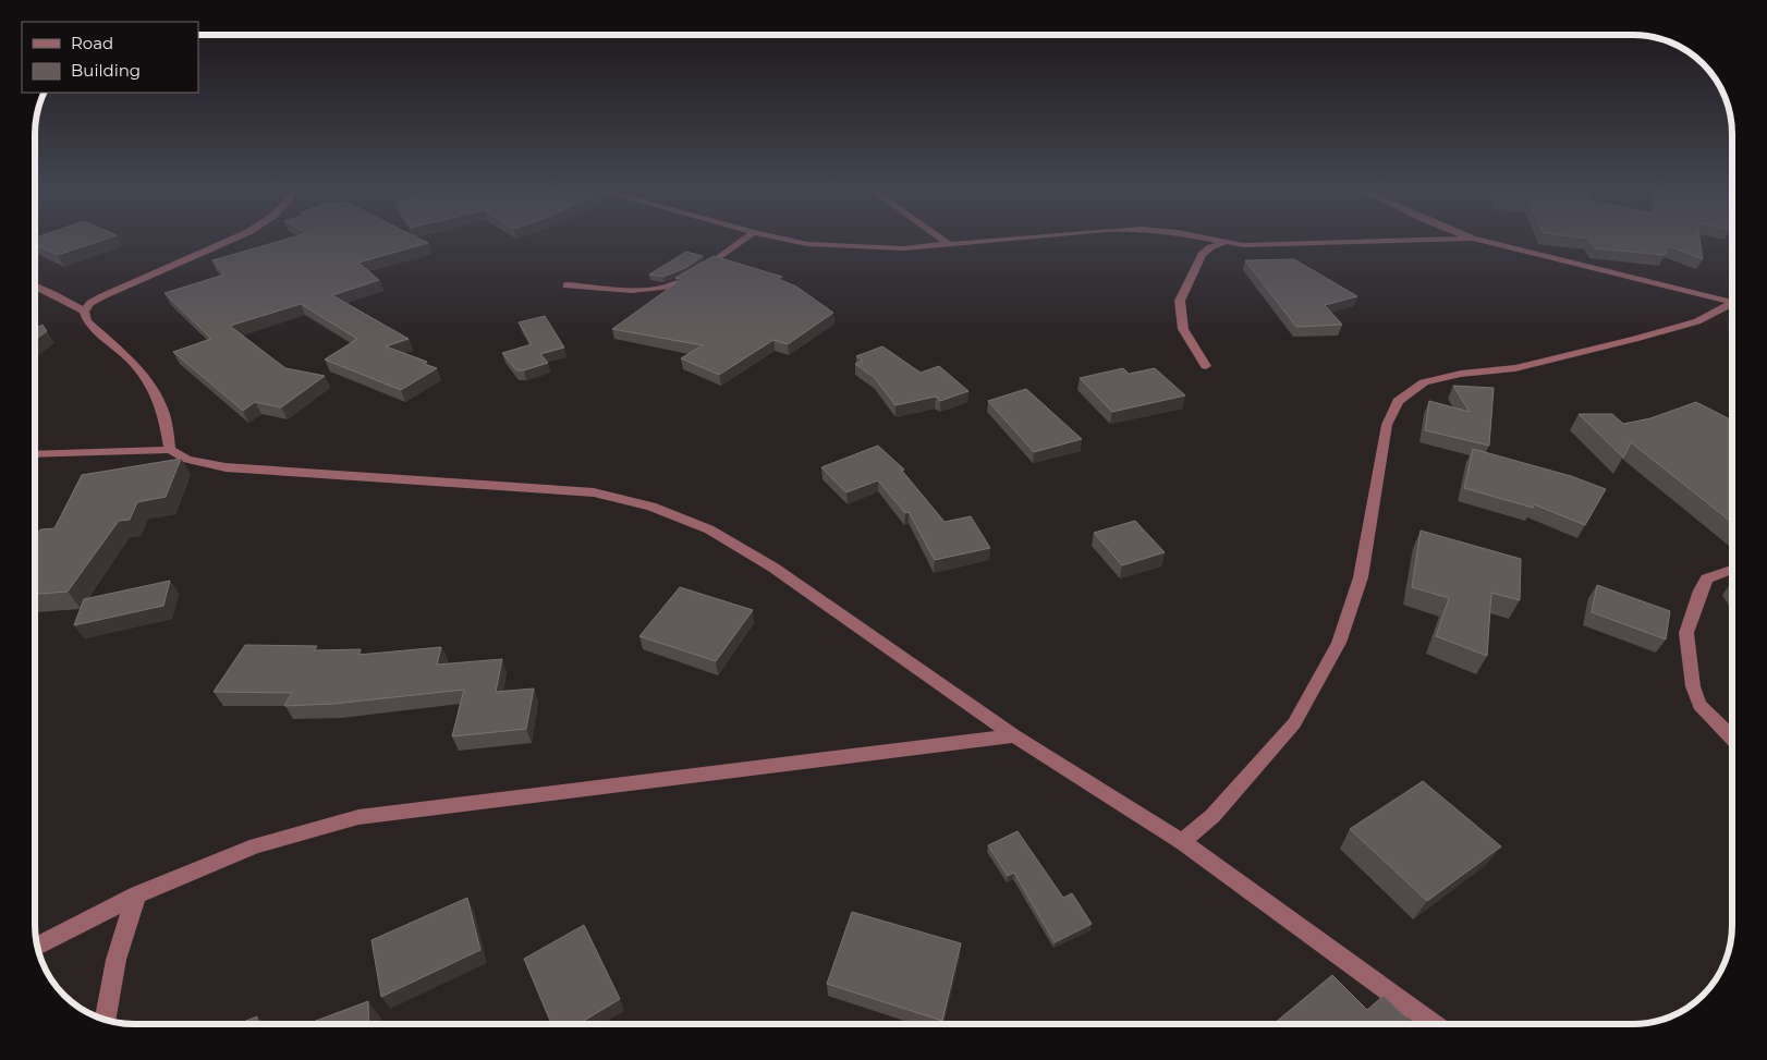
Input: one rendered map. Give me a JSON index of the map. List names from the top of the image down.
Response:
{
  "legend": ["Road", "Building"]
}
